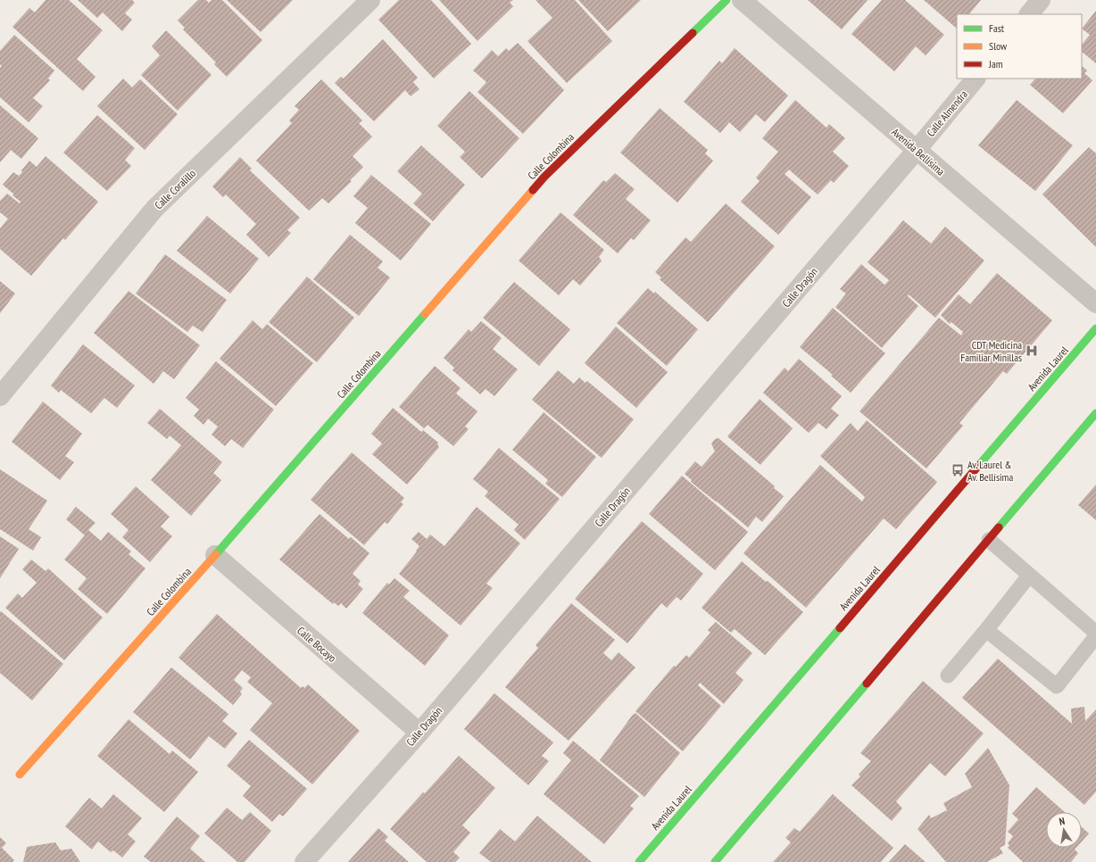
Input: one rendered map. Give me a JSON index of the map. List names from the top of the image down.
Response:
{
  "streets": {
    "street": [
      "Calle Almendra",
      "Avenida Bellísima",
      "Calle Colombina",
      "Calle Coralillo",
      "Calle Dragón",
      "Avenida Laurel",
      "Calle Bocayo"
    ]
  },
  "crossings": [
    ["Calle Almendra", "Avenida Bellísima"],
    ["Calle Almendra", "Calle Dragón"],
    ["Avenida Bellísima", "Calle Dragón"],
    ["Calle Colombina", "Calle Bocayo"],
    ["Calle Dragón", "Calle Bocayo"]
  ],
  "places": {
    "hospital": ["CDT Medicina Familiar Minillas"],
    "bus stop": ["Av. Laurel & Av. Bellísima"]
  },
  "legend": ["Fast", "Slow", "Jam"],
  "north": "top"
}
